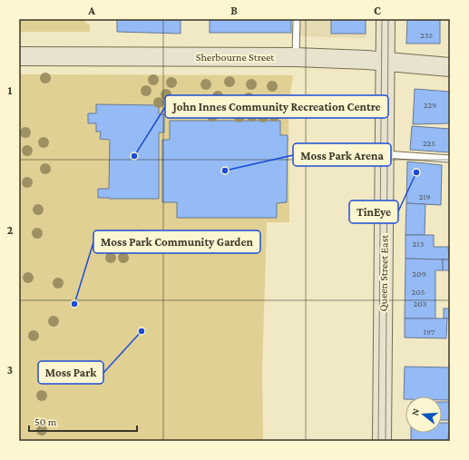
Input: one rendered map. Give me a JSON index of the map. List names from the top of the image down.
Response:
{
  "streets": {
    "street": ["Sherbourne Street", "Queen Street East"]
  },
  "crossings": [
    ["Sherbourne Street", "Queen Street East"]
  ],
  "places": [
    "John Innes Community Recreation Centre",
    "Moss Park Arena",
    "TinEye",
    "Moss Park Community Garden",
    "Moss Park"
  ],
  "house_numbers": [
    "235",
    "229",
    "225",
    "219",
    "213",
    "209",
    "205",
    "203",
    "197"
  ],
  "scale_bar": "50 m",
  "north": "left",
  "grid": {
    "columns": ["A", "B", "C"],
    "rows": ["1", "2", "3"]
  }
}
